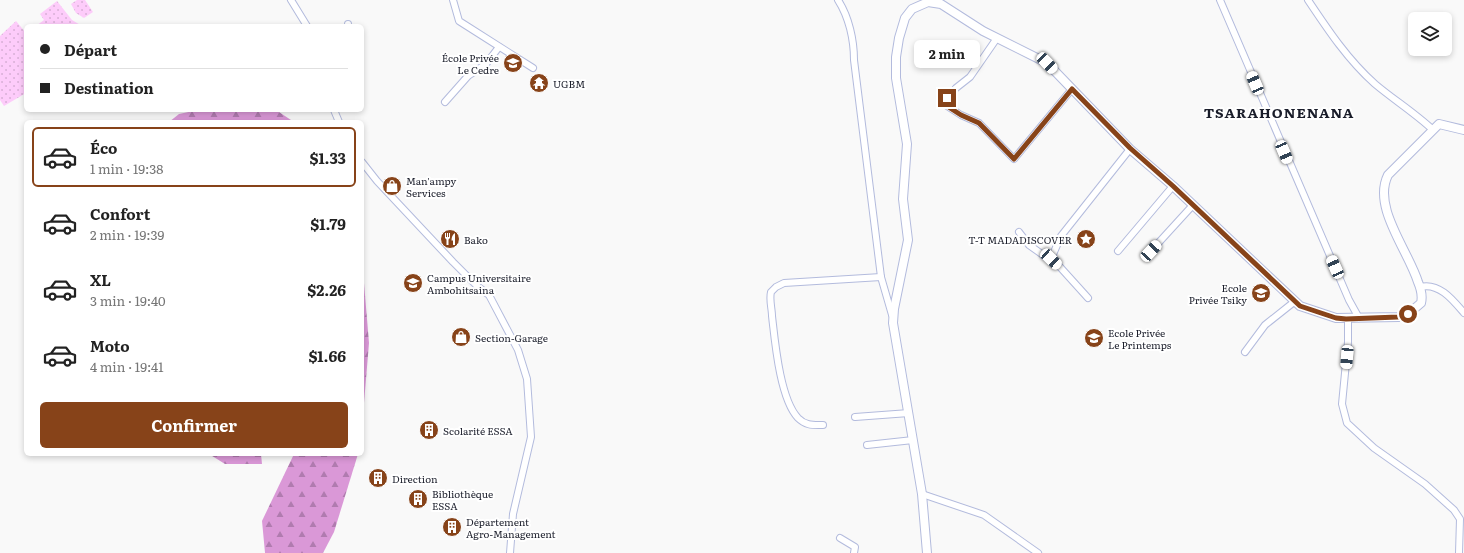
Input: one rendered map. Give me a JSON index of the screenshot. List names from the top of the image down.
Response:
{
  "districts": ["TSARAHONENANA"],
  "places": {
    "school or university": [
      "École Privée Le Cedre",
      "Campus Universitaire Ambohitsaina",
      "Ecole Privée Tsiky",
      "Ecole Privée Le Printemps"
    ],
    "temple": ["UGBM"],
    "shop": ["Man'ampy Services", "Section-Garage"],
    "restaurant": ["Bako"],
    "place": ["T-T MADADISCOVER"],
    "building": [
      "Scolarité ESSA",
      "Direction",
      "Bibliothèque ESSA",
      "Département Agro-Management"
    ]
  },
  "page": {
    "banner": ["Départ", "Destination"],
    "bubble": "2 min",
    "list": [
      {
        "name": "Éco",
        "note": "1 min · 19:38",
        "value": "$1.33"
      },
      {
        "name": "Confort",
        "note": "2 min · 19:39",
        "value": "$1.79"
      },
      {
        "name": "XL",
        "note": "3 min · 19:40",
        "value": "$2.26"
      },
      {
        "name": "Moto",
        "note": "4 min · 19:41",
        "value": "$1.66"
      }
    ],
    "buttons": "Confirmer"
  }
}
